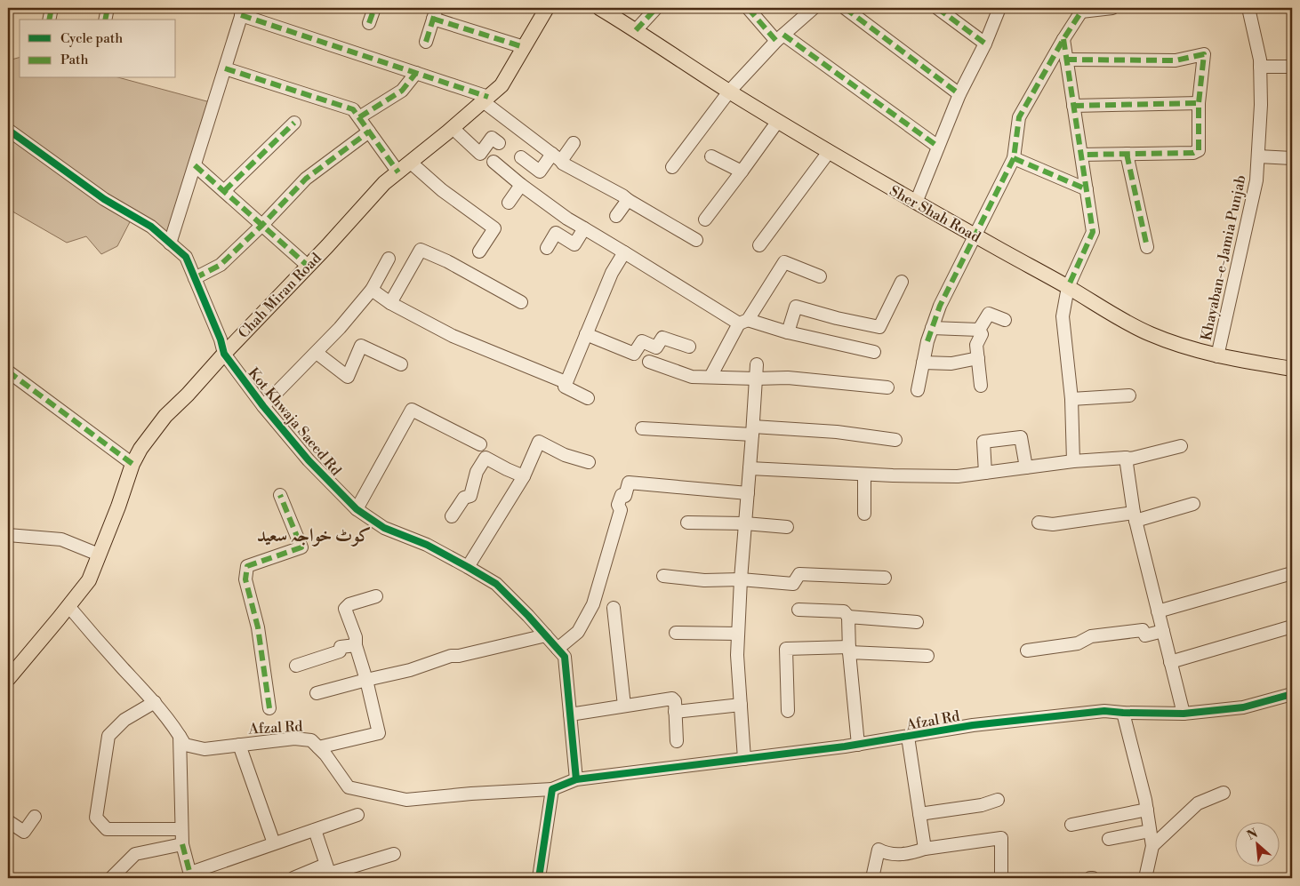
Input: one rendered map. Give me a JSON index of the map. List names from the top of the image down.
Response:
{
  "streets": {
    "main road": ["Sher Shah Road", "Chah Miran Road"],
    "street": ["Khayaban-e-Jamia Punjab", "Kot Khwaja Saeed Rd", "Afzal Rd"]
  },
  "crossings": [
    ["Sher Shah Road", "Khayaban-e-Jamia Punjab"],
    ["Chah Miran Road", "Kot Khwaja Saeed Rd"],
    ["Chah Miran Road", "Afzal Rd"],
    ["Kot Khwaja Saeed Rd", "Afzal Rd"]
  ],
  "districts": ["کوٹ خواجہ سعید"],
  "legend": ["Cycle path", "Path"],
  "north": "top left"
}
